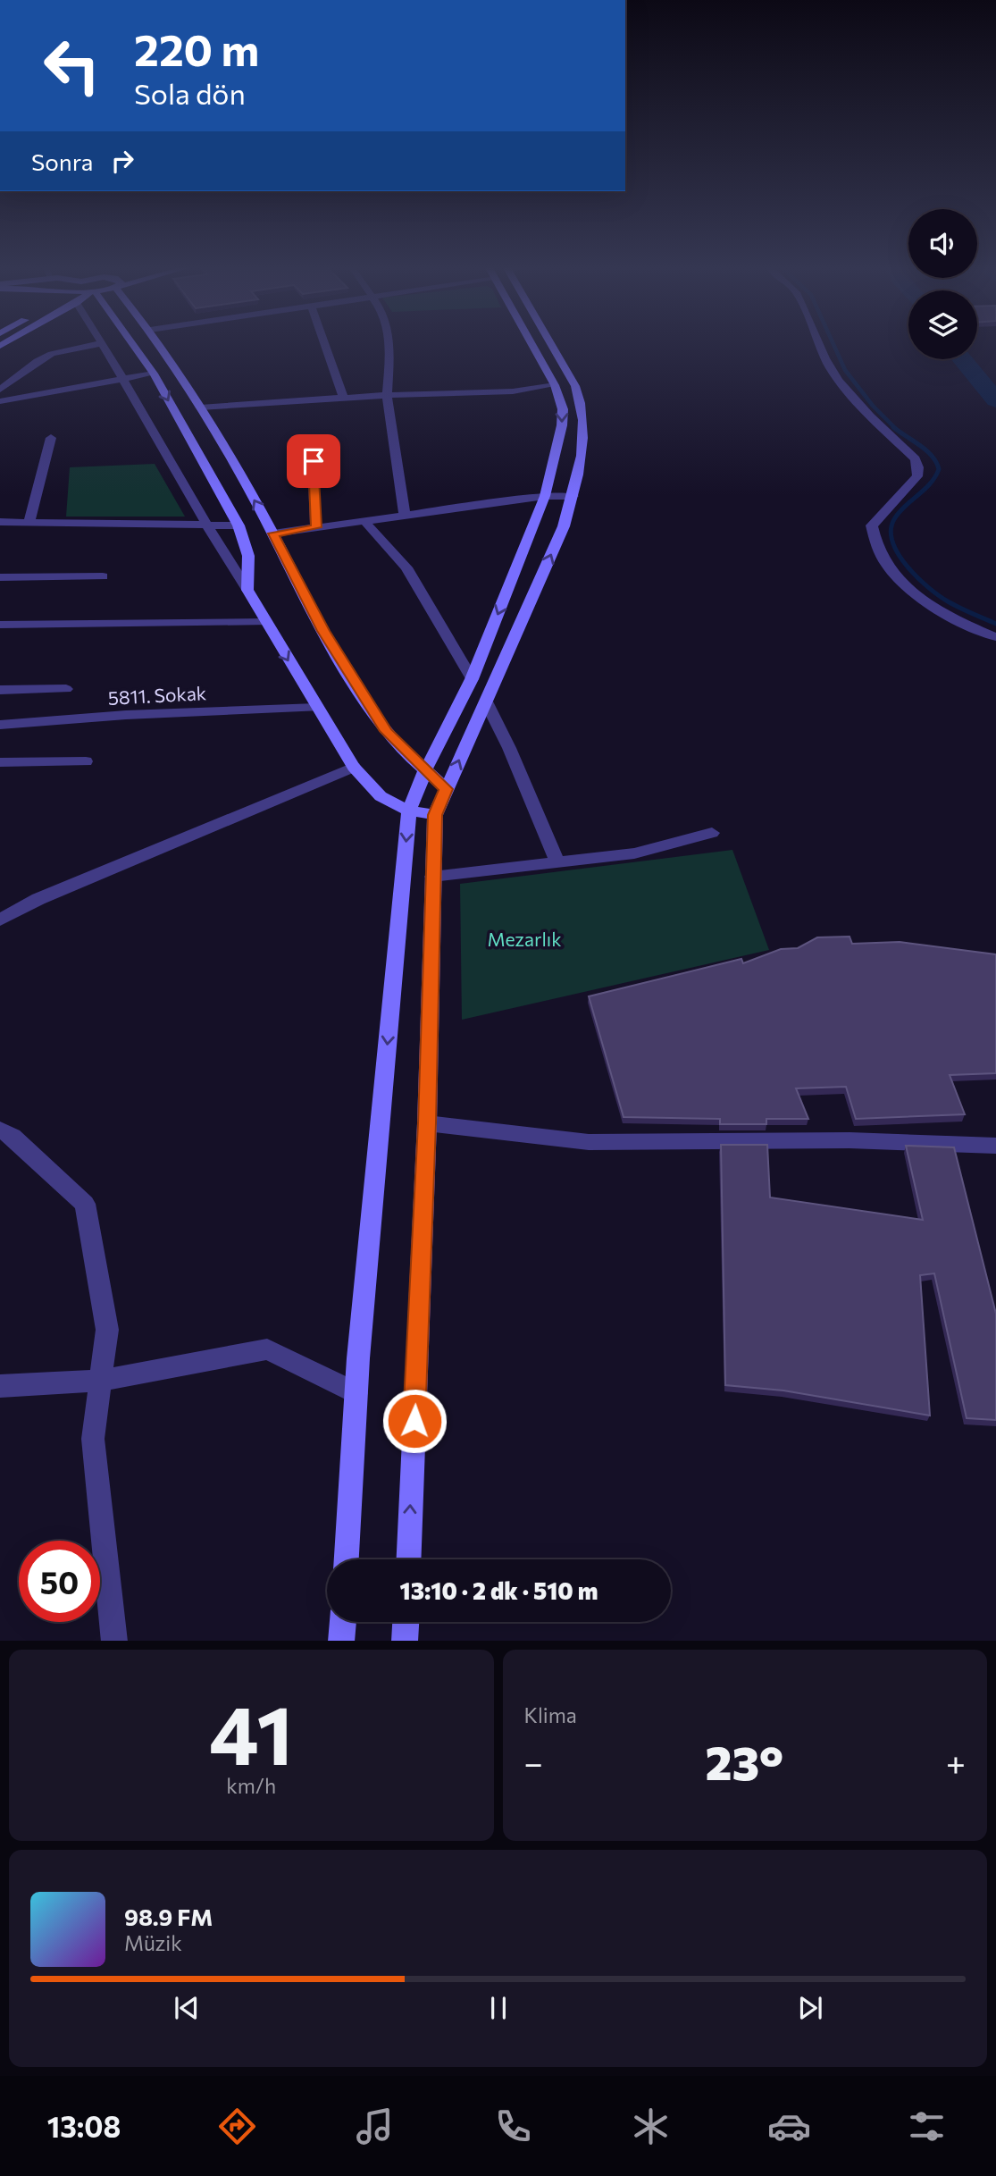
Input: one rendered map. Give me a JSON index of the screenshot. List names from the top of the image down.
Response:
{
  "streets": {
    "street": ["5811. Sokak"]
  },
  "parks": ["Mezarlık"],
  "page": {
    "turn": ["220 m", "Sola dön"],
    "then": "Sonra",
    "limit": "50",
    "trip": "13:10 · 2 dk · 510 m",
    "tile": [
      ["41", "km/h"],
      "Klima"
    ],
    "heat": ["−", "23°", "+"],
    "song": ["98.9 FM", "Müzik"],
    "tabs": "13:08"
  }
}
